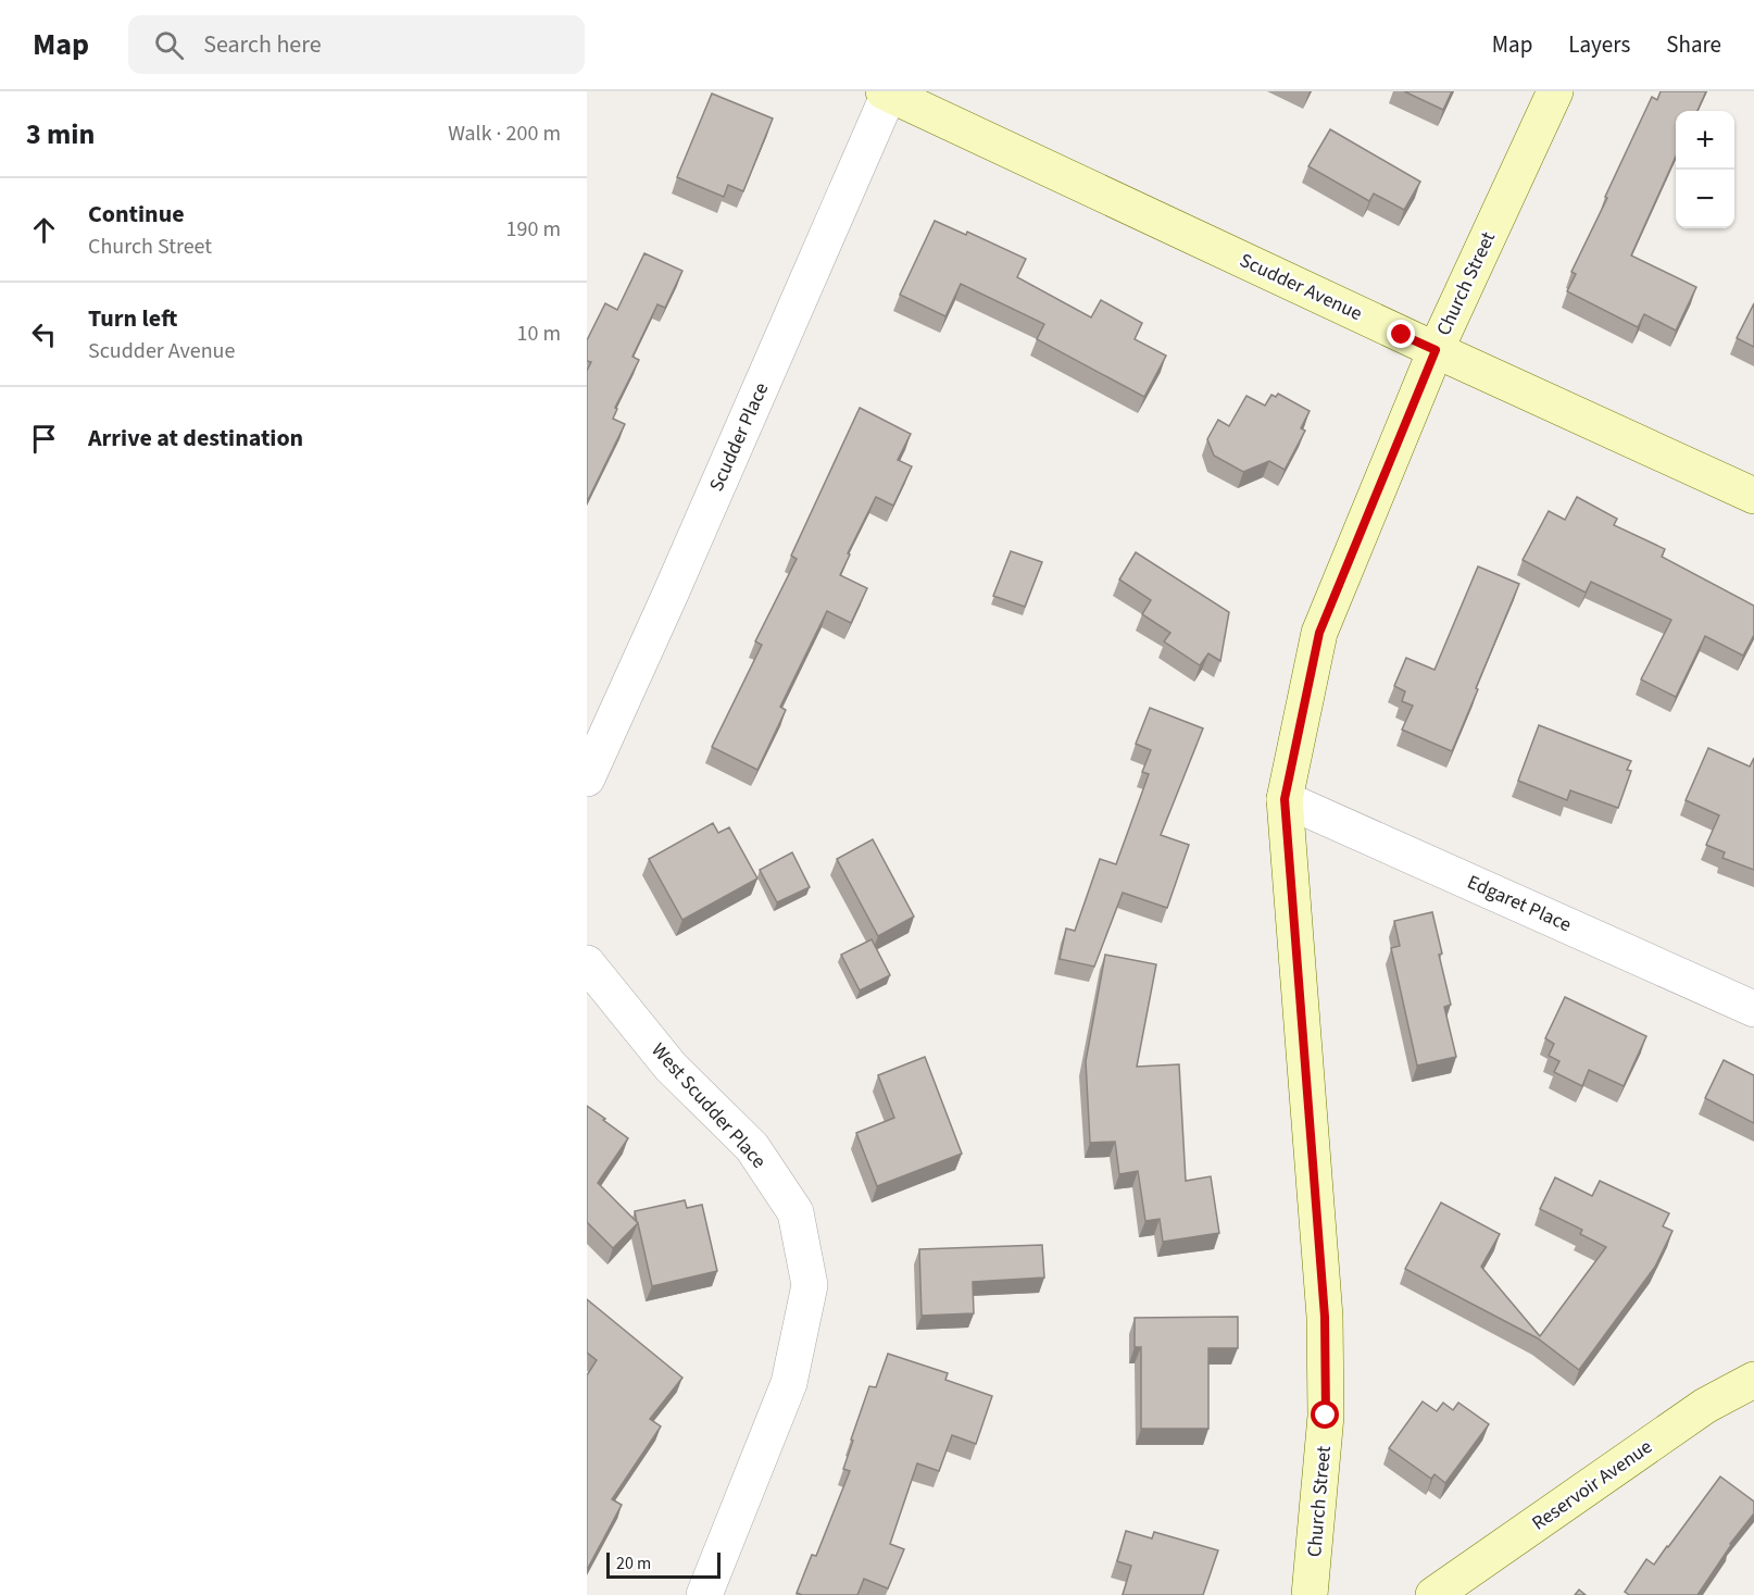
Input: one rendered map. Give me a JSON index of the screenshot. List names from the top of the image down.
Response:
{
  "streets": {
    "street": [
      "Church Street",
      "Scudder Avenue",
      "Scudder Place",
      "Edgaret Place",
      "West Scudder Place",
      "Reservoir Avenue"
    ]
  },
  "crossings": [
    ["Church Street", "Scudder Avenue"],
    ["Church Street", "Edgaret Place"],
    ["Scudder Avenue", "Scudder Place"]
  ],
  "scale_bar": "20 m",
  "page": {
    "header": "Map",
    "search": "Search here",
    "nav": ["Map", "Layers", "Share"],
    "heading": ["3 min", "Walk · 200 m"],
    "map_buttons": ["+", "−"],
    "list": [
      ["Continue", "Church Street", "190 m"],
      ["Turn left", "Scudder Avenue", "10 m"],
      "Arrive at destination"
    ],
    "scale": "20 m"
  }
}
